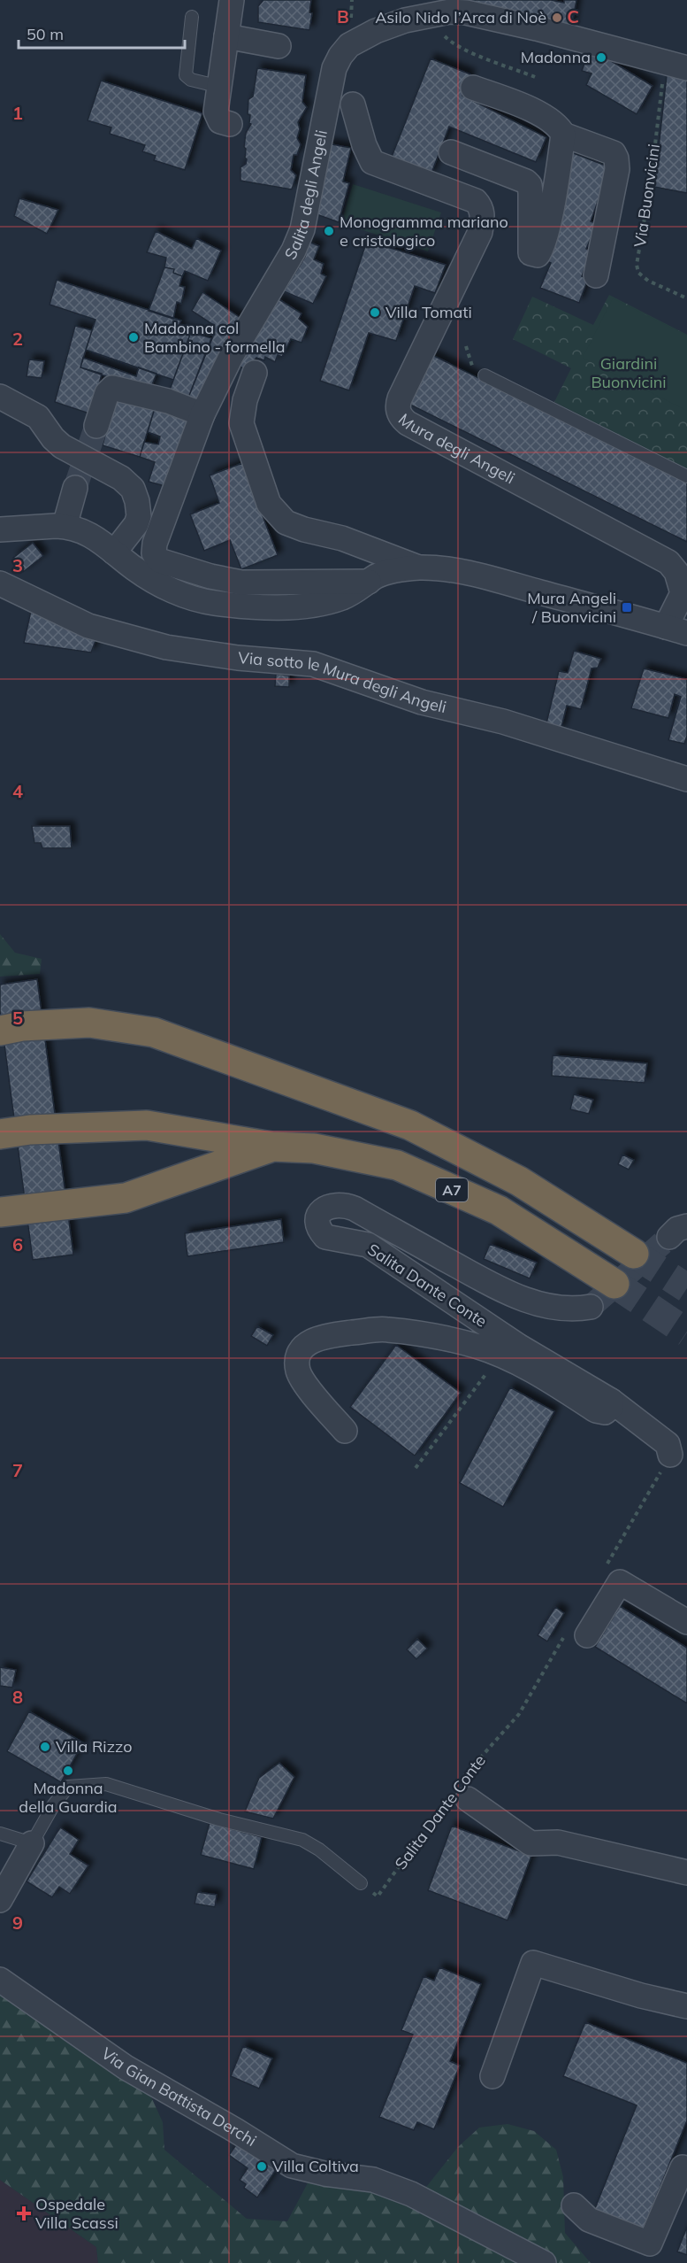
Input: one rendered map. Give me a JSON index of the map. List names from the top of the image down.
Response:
{
  "streets": {
    "highway": ["A7"],
    "street": [
      "Salita degli Angeli",
      "Mura degli Angeli",
      "Via sotto le Mura degli Angeli",
      "Salita Dante Conte",
      "Via Gian Battista Derchi"
    ],
    "path": ["Via Buonvicini"]
  },
  "crossings": [
    ["Salita degli Angeli", "Via Buonvicini"],
    ["Salita degli Angeli", "Mura degli Angeli"]
  ],
  "parks": ["Giardini Buonvicini"],
  "places": {
    "other": [
      "Asilo Nido l’Arca di Noè",
      "Madonna",
      "Monogramma mariano e cristologico",
      "Villa Tomati",
      "Madonna col Bambino - formella",
      "Villa Rizzo",
      "Madonna della Guardia",
      "Villa Coltiva"
    ],
    "transit": ["Mura Angeli / Buonvicini"],
    "health": ["Ospedale Villa Scassi"]
  },
  "scale_bar": "50 m",
  "grid": {
    "columns": ["B", "C"],
    "rows": [
      "1",
      "2",
      "3",
      "4",
      "5",
      "6",
      "7",
      "8",
      "9"
    ]
  }
}
